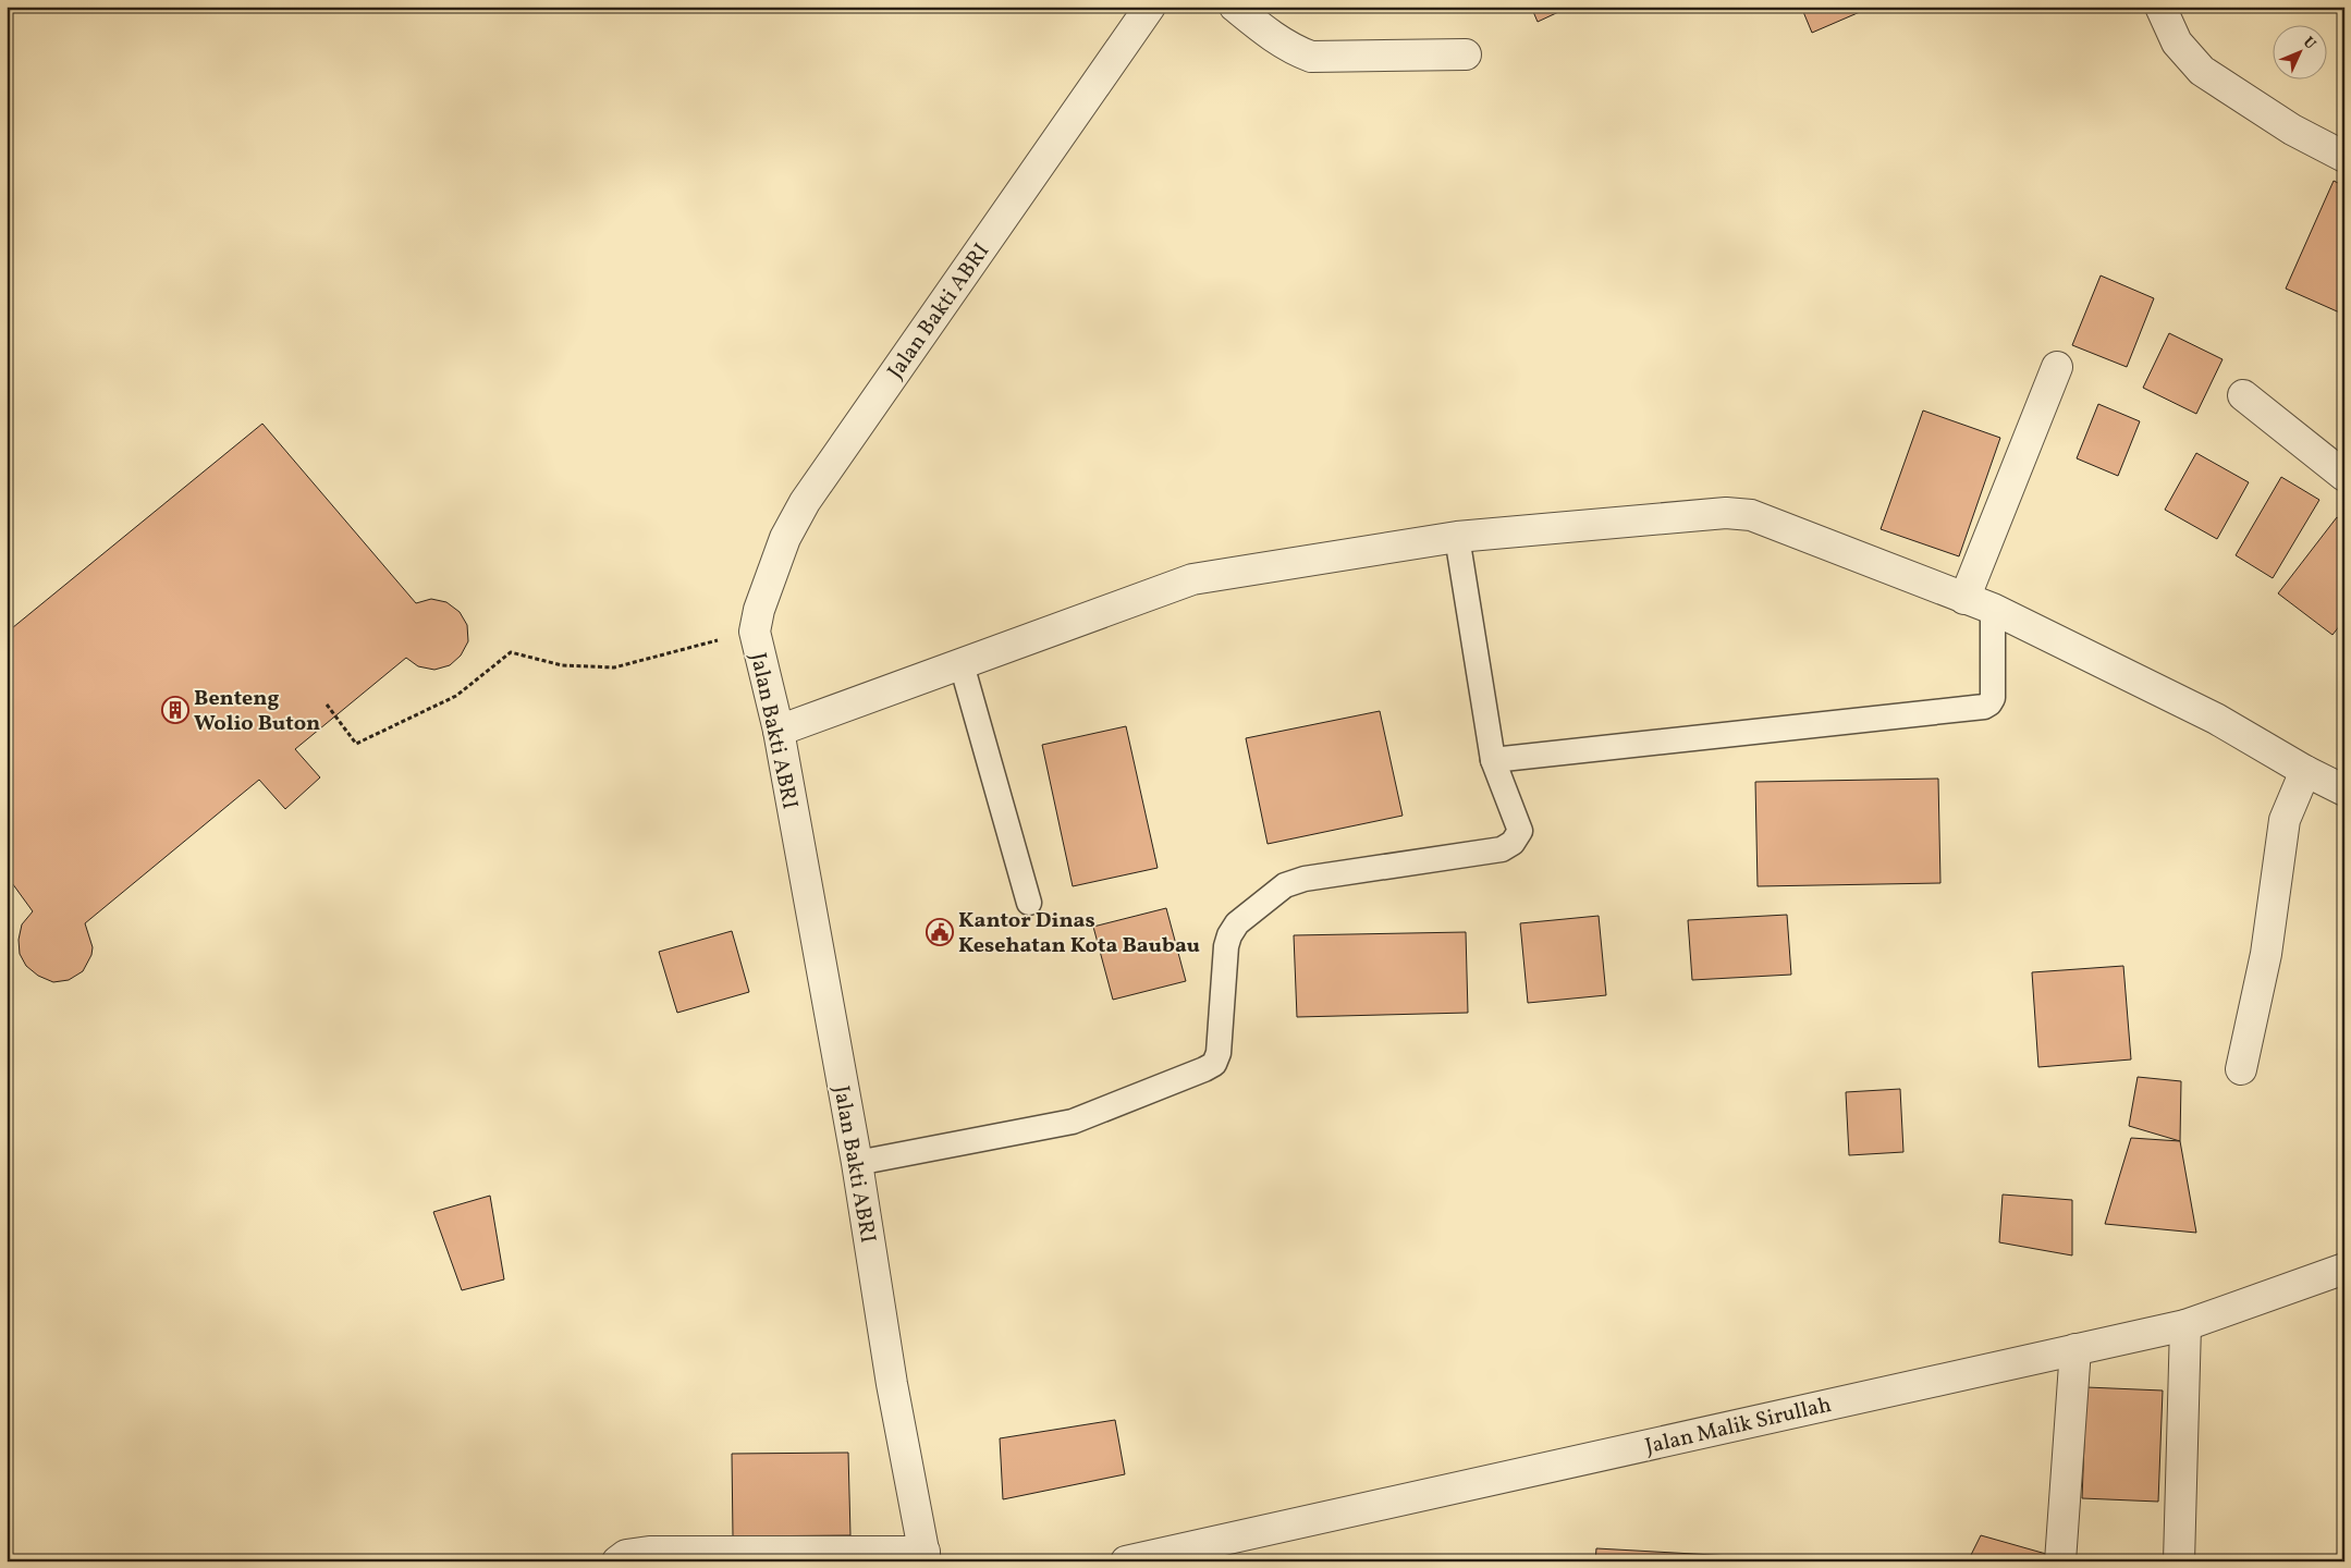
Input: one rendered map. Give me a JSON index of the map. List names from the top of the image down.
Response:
{
  "streets": {
    "street": ["Jalan Bakti ABRI", "Jalan Malik Sirullah"]
  },
  "places": {
    "building": ["Benteng Wolio Buton"],
    "public building": ["Kantor Dinas Kesehatan Kota Baubau"]
  },
  "north": "top right"
}
